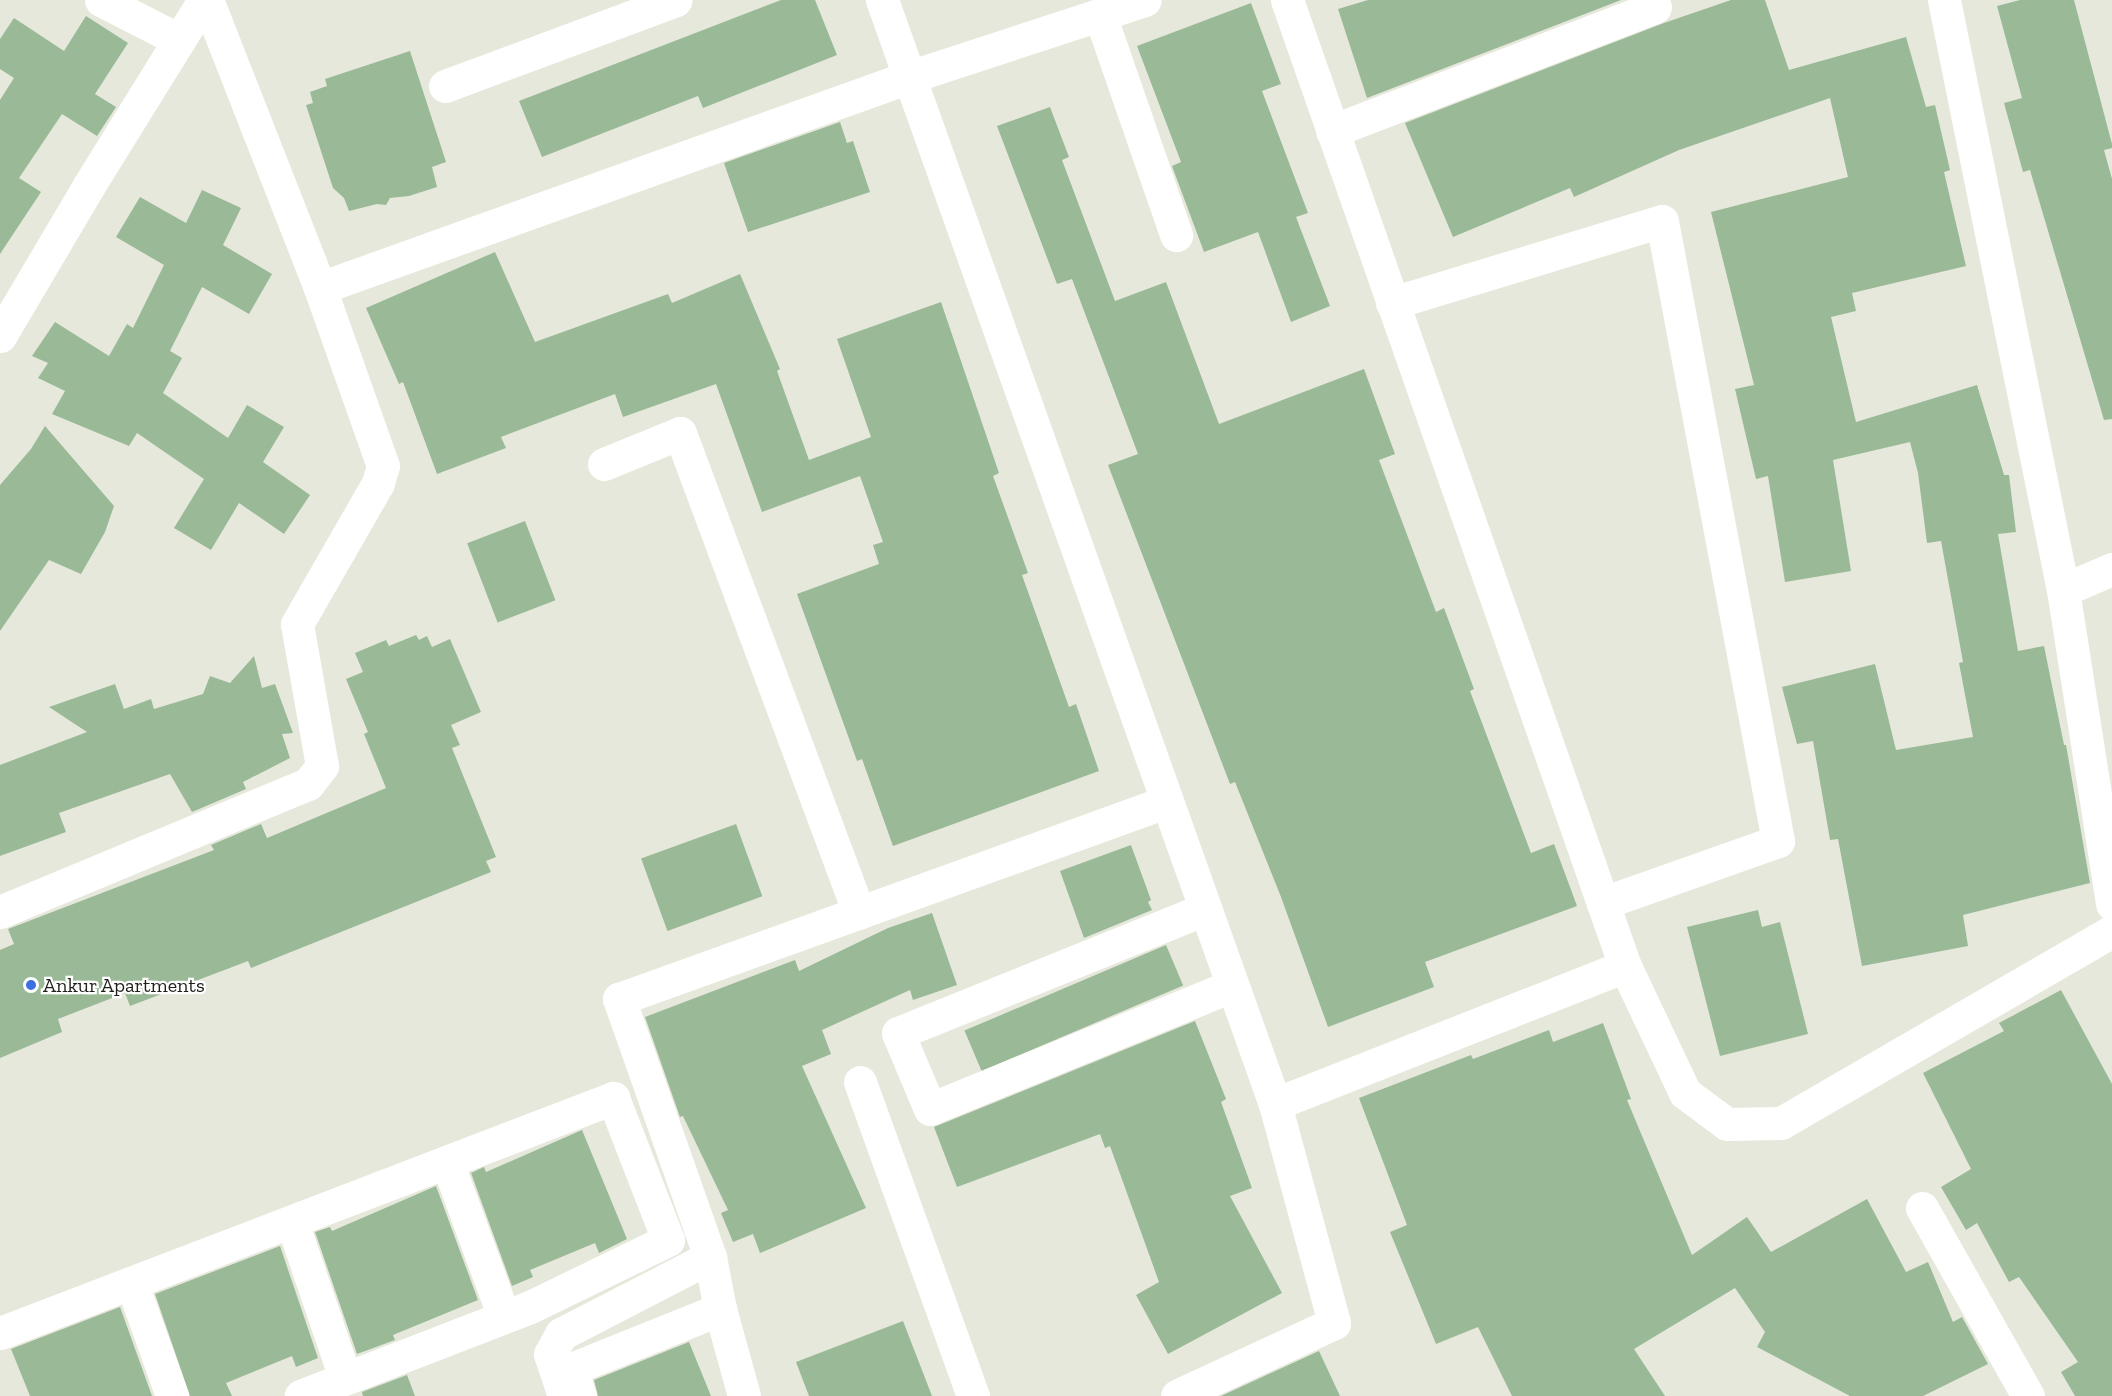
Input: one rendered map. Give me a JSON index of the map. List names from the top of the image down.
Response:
{
  "places": ["Ankur Apartments"]
}
